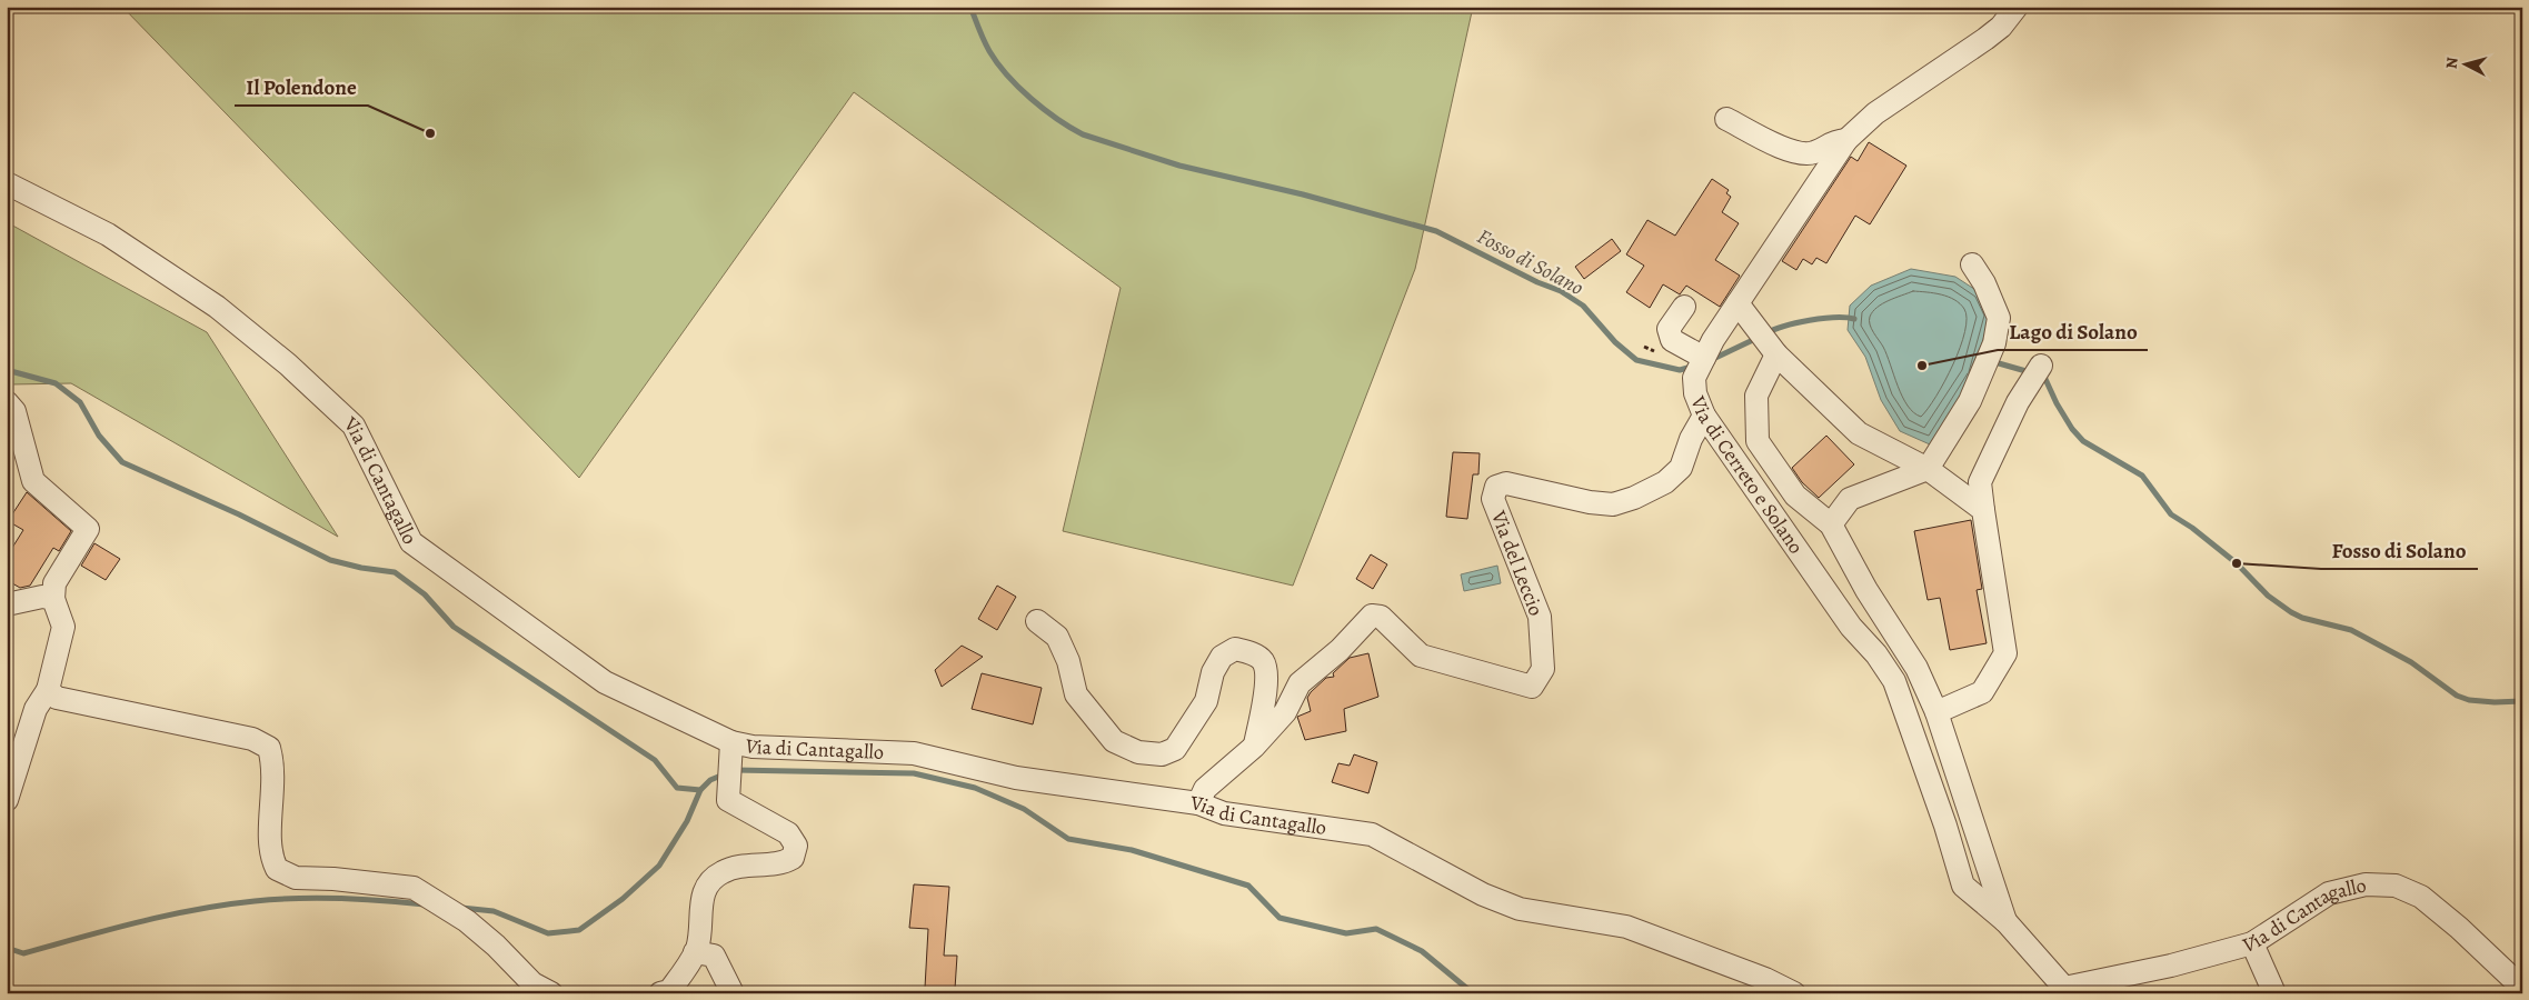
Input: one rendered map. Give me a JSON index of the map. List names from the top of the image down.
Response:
{
  "streets": {
    "street": ["Via di Cerreto e Solano", "Via di Cantagallo", "Via del Leccio"]
  },
  "crossings": [
    ["Via di Cerreto e Solano", "Via di Cantagallo"],
    ["Via di Cerreto e Solano", "Via del Leccio"],
    ["Via di Cantagallo", "Via del Leccio"]
  ],
  "water": ["Fosso di Solano"],
  "places": ["Il Polendone", "Lago di Solano", "Fosso di Solano"],
  "north": "left"
}
